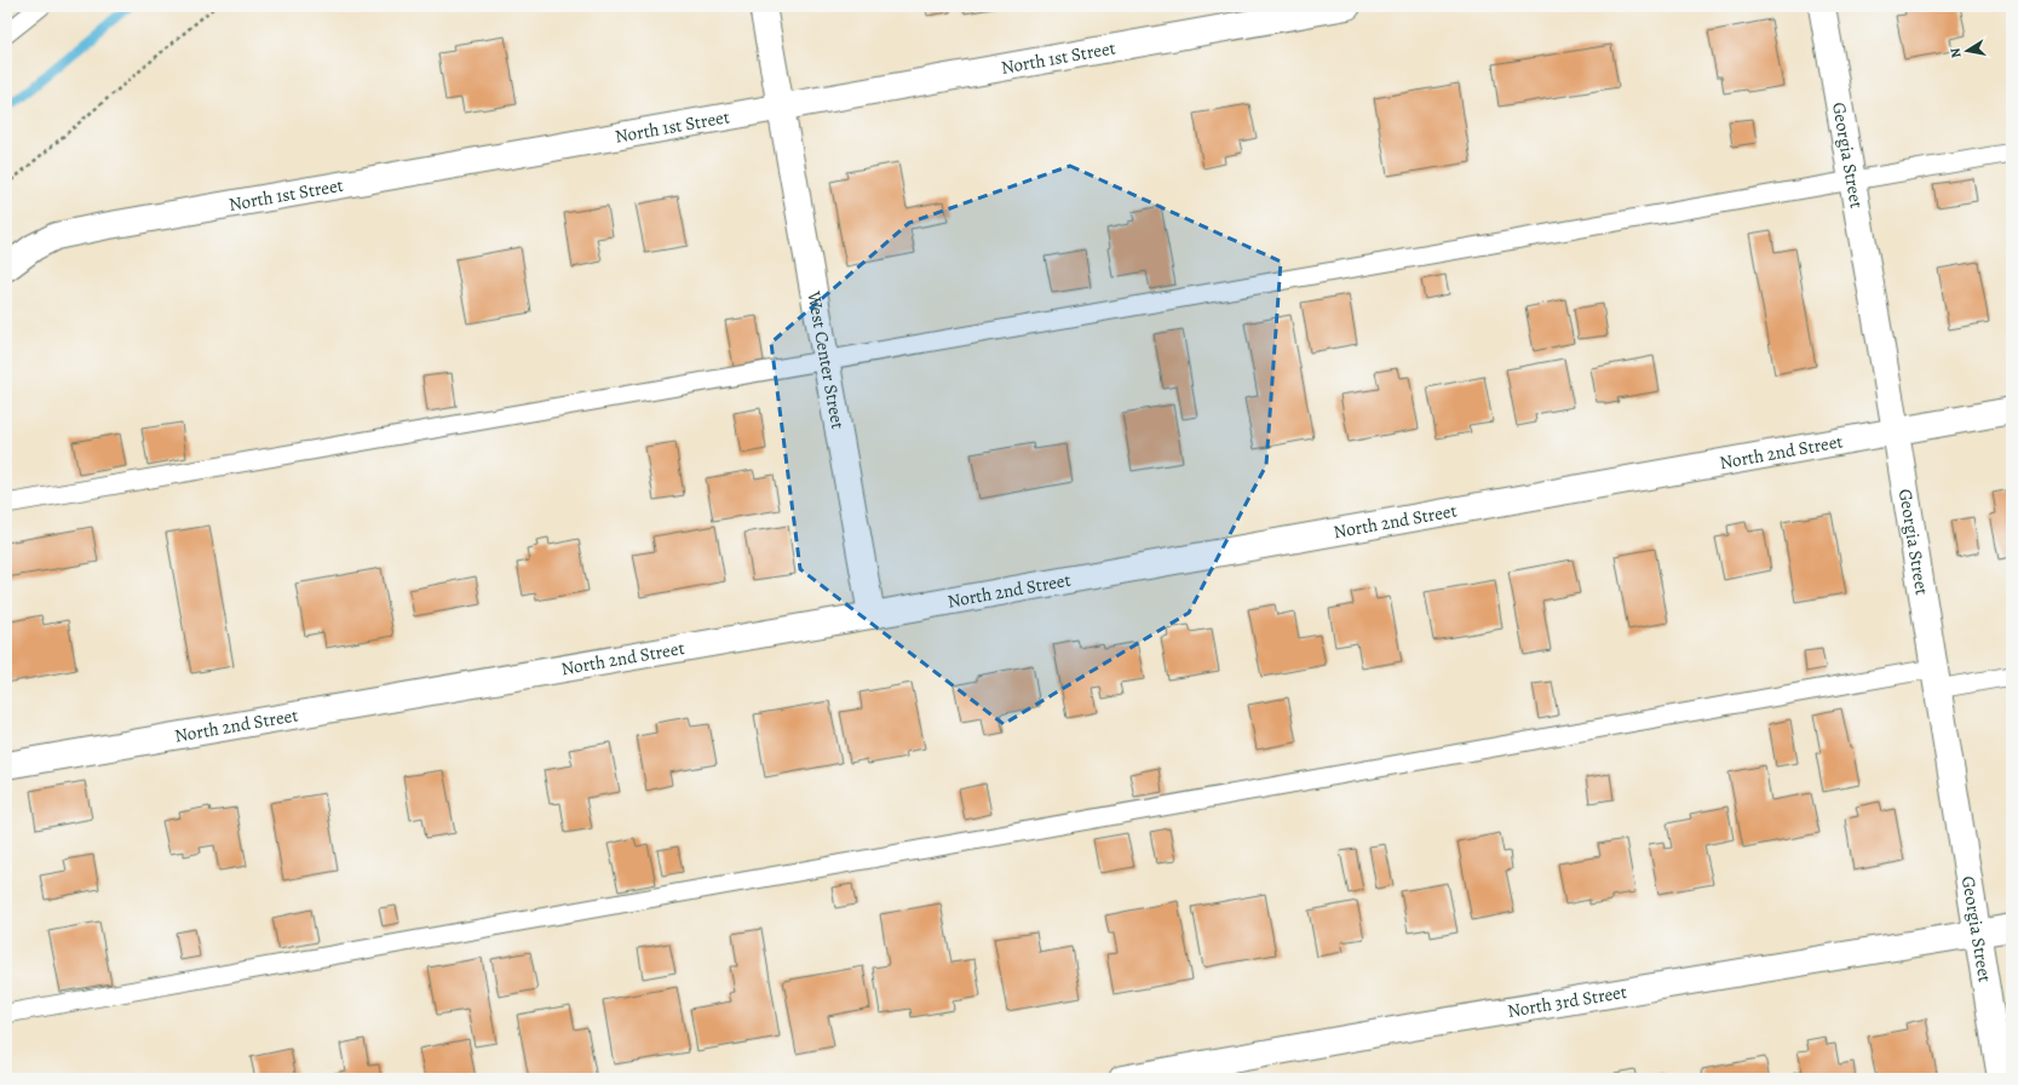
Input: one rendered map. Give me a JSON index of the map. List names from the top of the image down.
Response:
{
  "streets": {
    "street": [
      "North 1st Street",
      "Georgia Street",
      "West Center Street",
      "North 2nd Street",
      "North 3rd Street"
    ]
  },
  "crossings": [
    ["North 1st Street", "West Center Street"],
    ["Georgia Street", "North 2nd Street"],
    ["Georgia Street", "North 3rd Street"],
    ["West Center Street", "North 2nd Street"]
  ],
  "north": "left"
}
